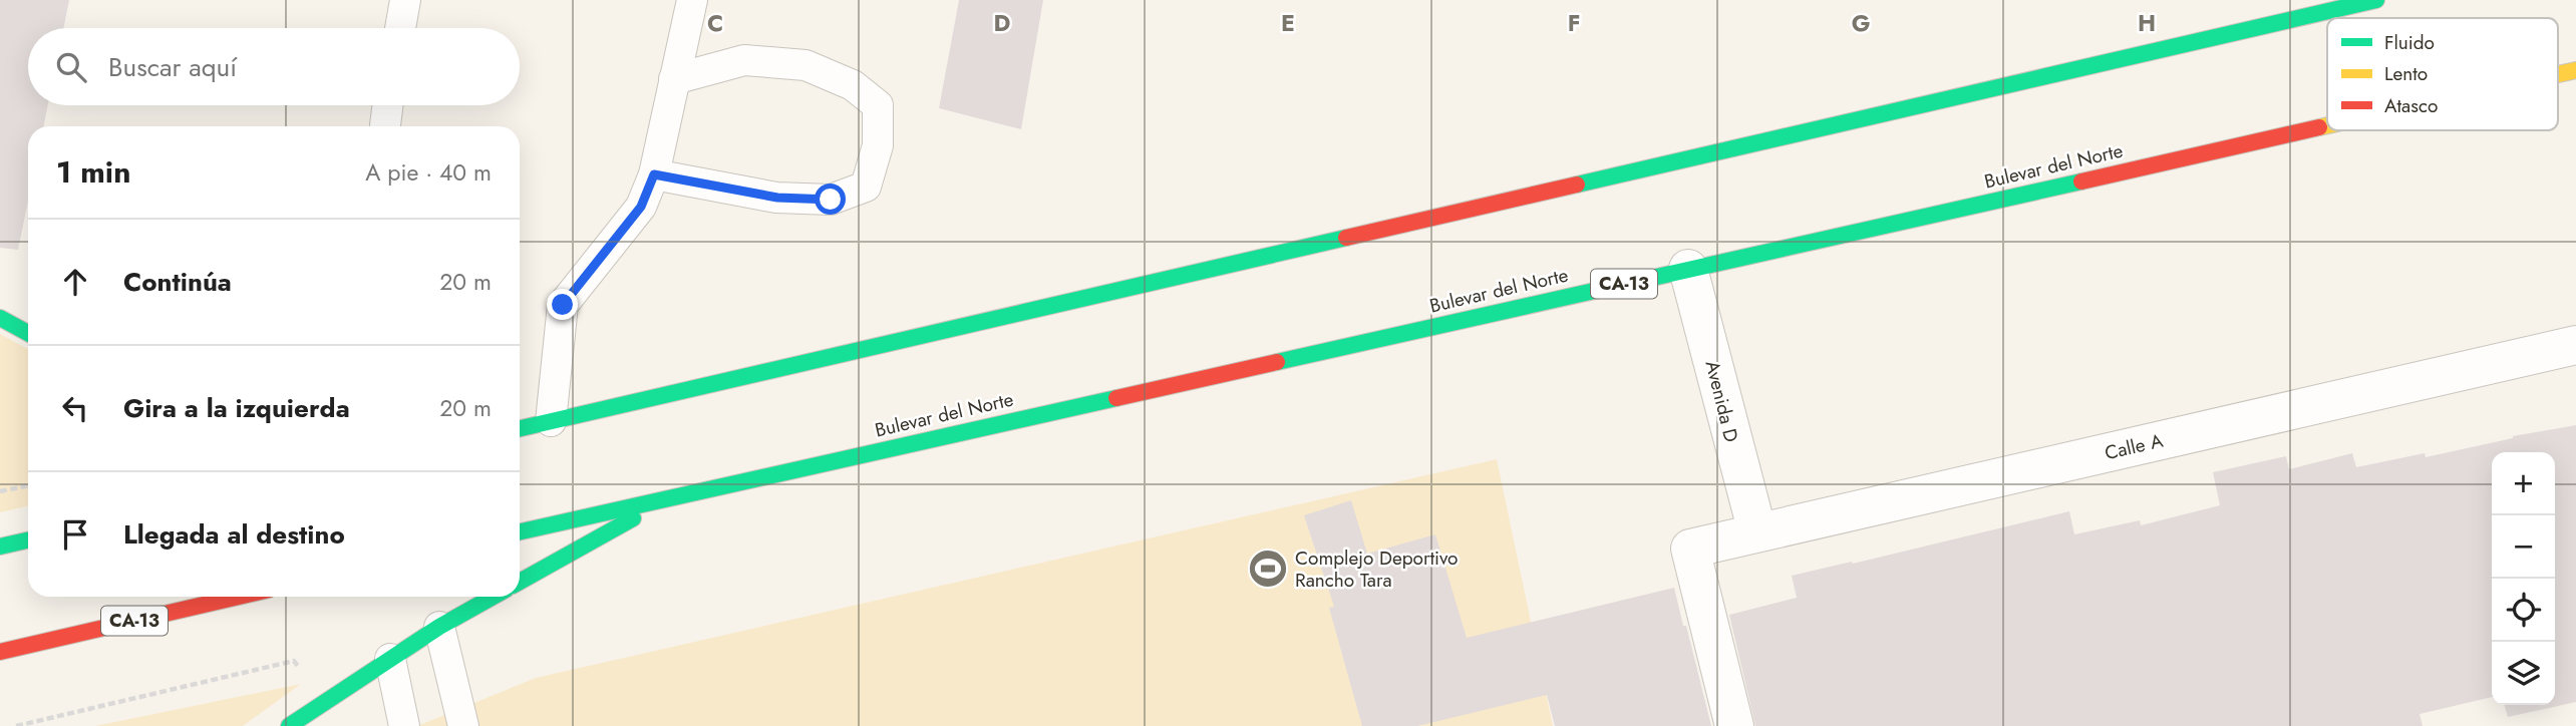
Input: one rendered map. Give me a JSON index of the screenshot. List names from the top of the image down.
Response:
{
  "streets": {
    "highway": ["Bulevar del Norte", "CA-13"],
    "street": ["Avenida D", "Calle A"]
  },
  "crossings": [
    ["Bulevar del Norte", "Avenida D"],
    ["Avenida D", "Calle A"]
  ],
  "places": {
    "sports": ["Complejo Deportivo Rancho Tara"]
  },
  "legend": ["Fluido", "Lento", "Atasco"],
  "page": {
    "search": "Buscar aquí",
    "heading": ["1 min", "A pie · 40 m"],
    "list": [
      ["Continúa", "20 m"],
      ["Gira a la izquierda", "20 m"],
      "Llegada al destino"
    ],
    "map_buttons": ["+", "−"]
  },
  "grid": {
    "columns": [
      "C",
      "D",
      "E",
      "F",
      "G",
      "H"
    ]
  }
}
